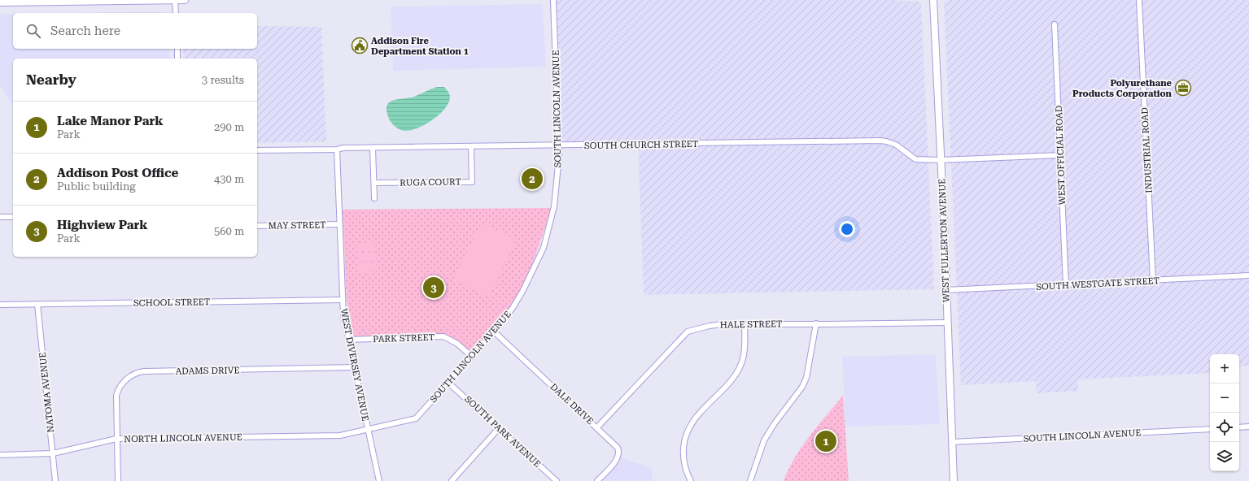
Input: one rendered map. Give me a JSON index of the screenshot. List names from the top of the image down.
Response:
{
  "streets": {
    "street": [
      "SOUTH LINCOLN AVENUE",
      "SOUTH CHURCH STREET",
      "INDUSTRIAL ROAD",
      "WEST OFFICIAL ROAD",
      "RUGA COURT",
      "MAY STREET",
      "WEST FULLERTON AVENUE",
      "SOUTH WESTGATE STREET",
      "SCHOOL STREET",
      "HALE STREET",
      "PARK STREET",
      "WEST DIVERSEY AVENUE",
      "ADAMS DRIVE",
      "NATOMA AVENUE",
      "DALE DRIVE",
      "SOUTH PARK AVENUE",
      "NORTH LINCOLN AVENUE"
    ]
  },
  "crossings": [
    ["SOUTH LINCOLN AVENUE", "SOUTH CHURCH STREET"],
    ["SOUTH LINCOLN AVENUE", "WEST FULLERTON AVENUE"],
    ["SOUTH LINCOLN AVENUE", "PARK STREET"],
    ["SOUTH LINCOLN AVENUE", "WEST DIVERSEY AVENUE"],
    ["SOUTH LINCOLN AVENUE", "DALE DRIVE"],
    ["SOUTH LINCOLN AVENUE", "SOUTH PARK AVENUE"],
    ["SOUTH LINCOLN AVENUE", "NORTH LINCOLN AVENUE"],
    ["SOUTH CHURCH STREET", "WEST OFFICIAL ROAD"],
    ["SOUTH CHURCH STREET", "RUGA COURT"],
    ["SOUTH CHURCH STREET", "WEST FULLERTON AVENUE"],
    ["SOUTH CHURCH STREET", "WEST DIVERSEY AVENUE"],
    ["INDUSTRIAL ROAD", "SOUTH WESTGATE STREET"],
    ["WEST OFFICIAL ROAD", "SOUTH WESTGATE STREET"],
    ["MAY STREET", "WEST DIVERSEY AVENUE"],
    ["WEST FULLERTON AVENUE", "SOUTH WESTGATE STREET"],
    ["WEST FULLERTON AVENUE", "HALE STREET"],
    ["SCHOOL STREET", "WEST DIVERSEY AVENUE"],
    ["SCHOOL STREET", "NATOMA AVENUE"],
    ["HALE STREET", "DALE DRIVE"],
    ["PARK STREET", "WEST DIVERSEY AVENUE"],
    ["WEST DIVERSEY AVENUE", "ADAMS DRIVE"],
    ["WEST DIVERSEY AVENUE", "NORTH LINCOLN AVENUE"],
    ["ADAMS DRIVE", "NORTH LINCOLN AVENUE"],
    ["NATOMA AVENUE", "NORTH LINCOLN AVENUE"]
  ],
  "places": {
    "public building": ["Addison Fire Department Station 1"],
    "office": ["Polyurethane Products Corporation"]
  },
  "page": {
    "search": "Search here",
    "heading": ["Nearby", "3 results"],
    "list": [
      {
        "mark": "1",
        "name": "Lake Manor Park",
        "note": "Park",
        "value": "290 m"
      },
      {
        "mark": "2",
        "name": "Addison Post Office",
        "note": "Public building",
        "value": "430 m"
      },
      {
        "mark": "3",
        "name": "Highview Park",
        "note": "Park",
        "value": "560 m"
      }
    ],
    "pins": ["2", "3", "1"],
    "map_buttons": ["+", "−"]
  }
}
